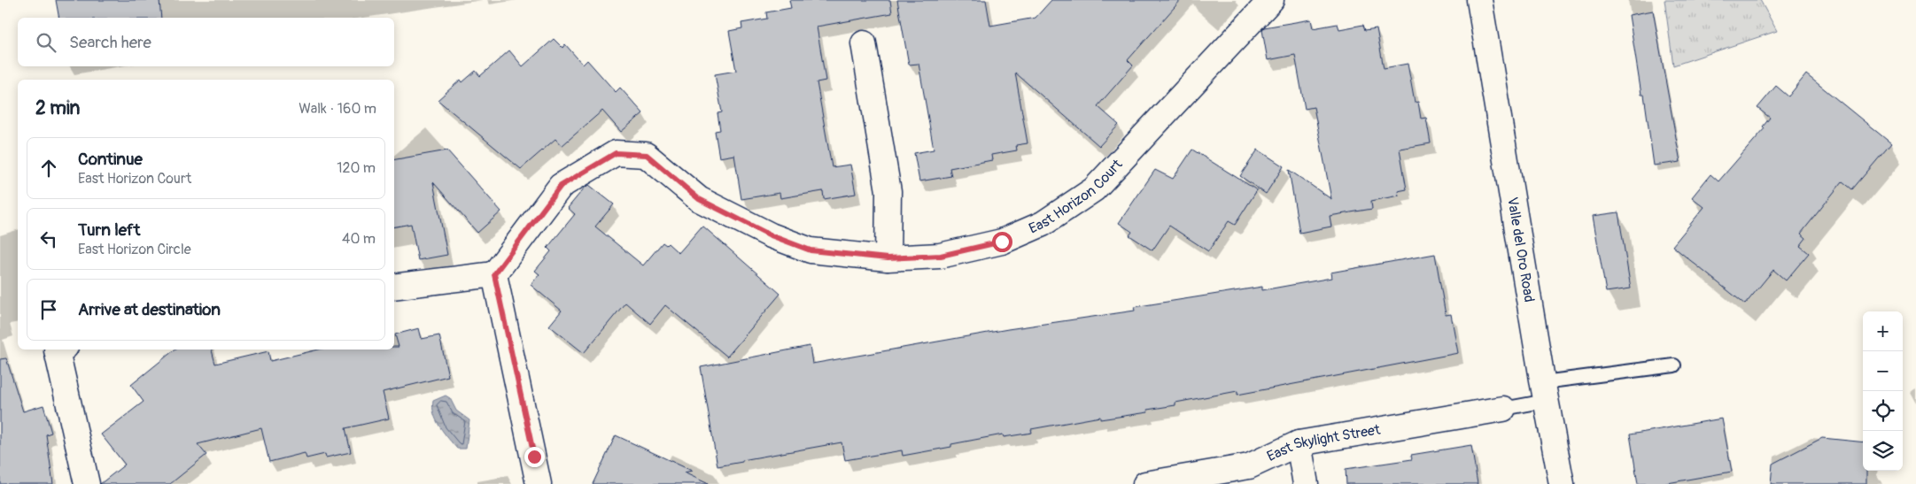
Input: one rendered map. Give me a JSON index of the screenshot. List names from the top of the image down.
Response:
{
  "streets": {
    "street": ["East Horizon Court", "Valle del Oro Road", "East Skylight Street"]
  },
  "page": {
    "search": "Search here",
    "heading": ["2 min", "Walk · 160 m"],
    "list": [
      ["Continue", "East Horizon Court", "120 m"],
      ["Turn left", "East Horizon Circle", "40 m"],
      "Arrive at destination"
    ],
    "map_buttons": ["+", "−"]
  }
}
